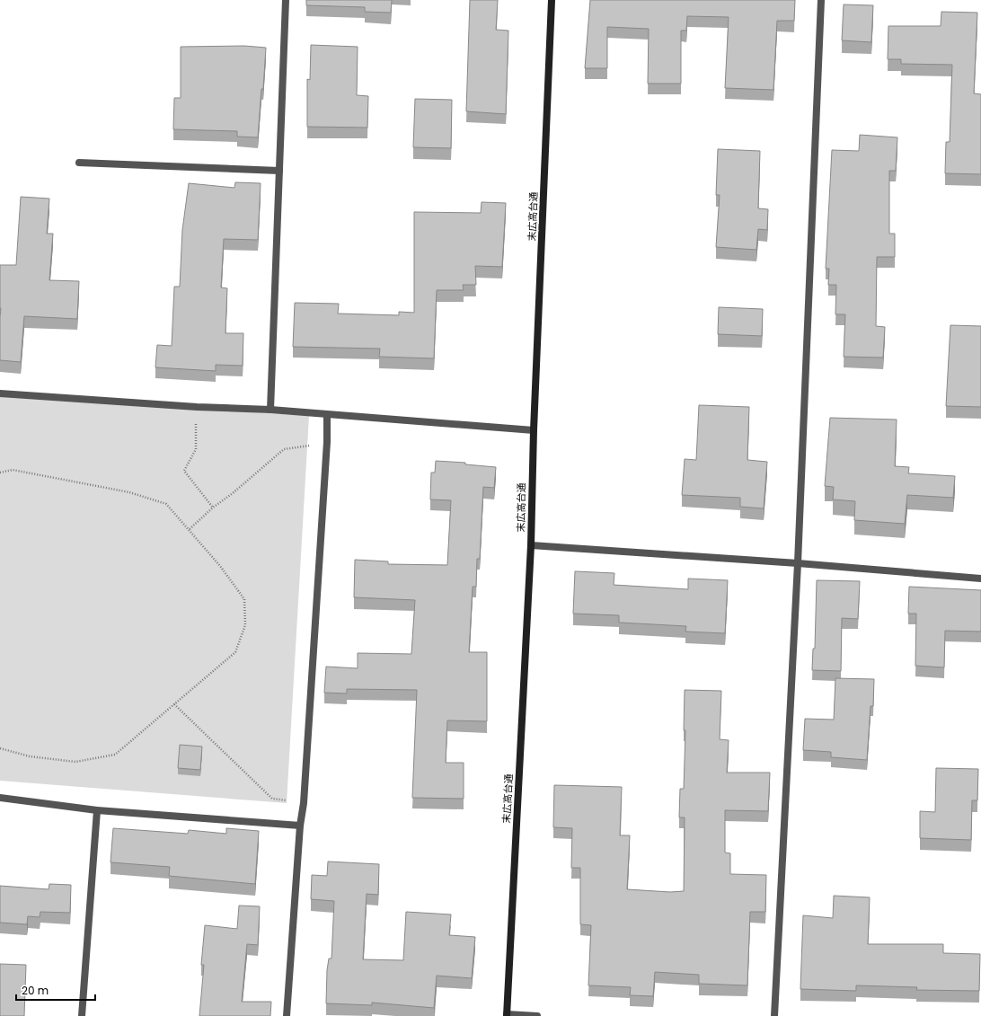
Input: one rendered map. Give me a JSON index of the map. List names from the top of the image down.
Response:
{
  "streets": {
    "street": ["末広高台通"]
  },
  "scale_bar": "20 m"
}
